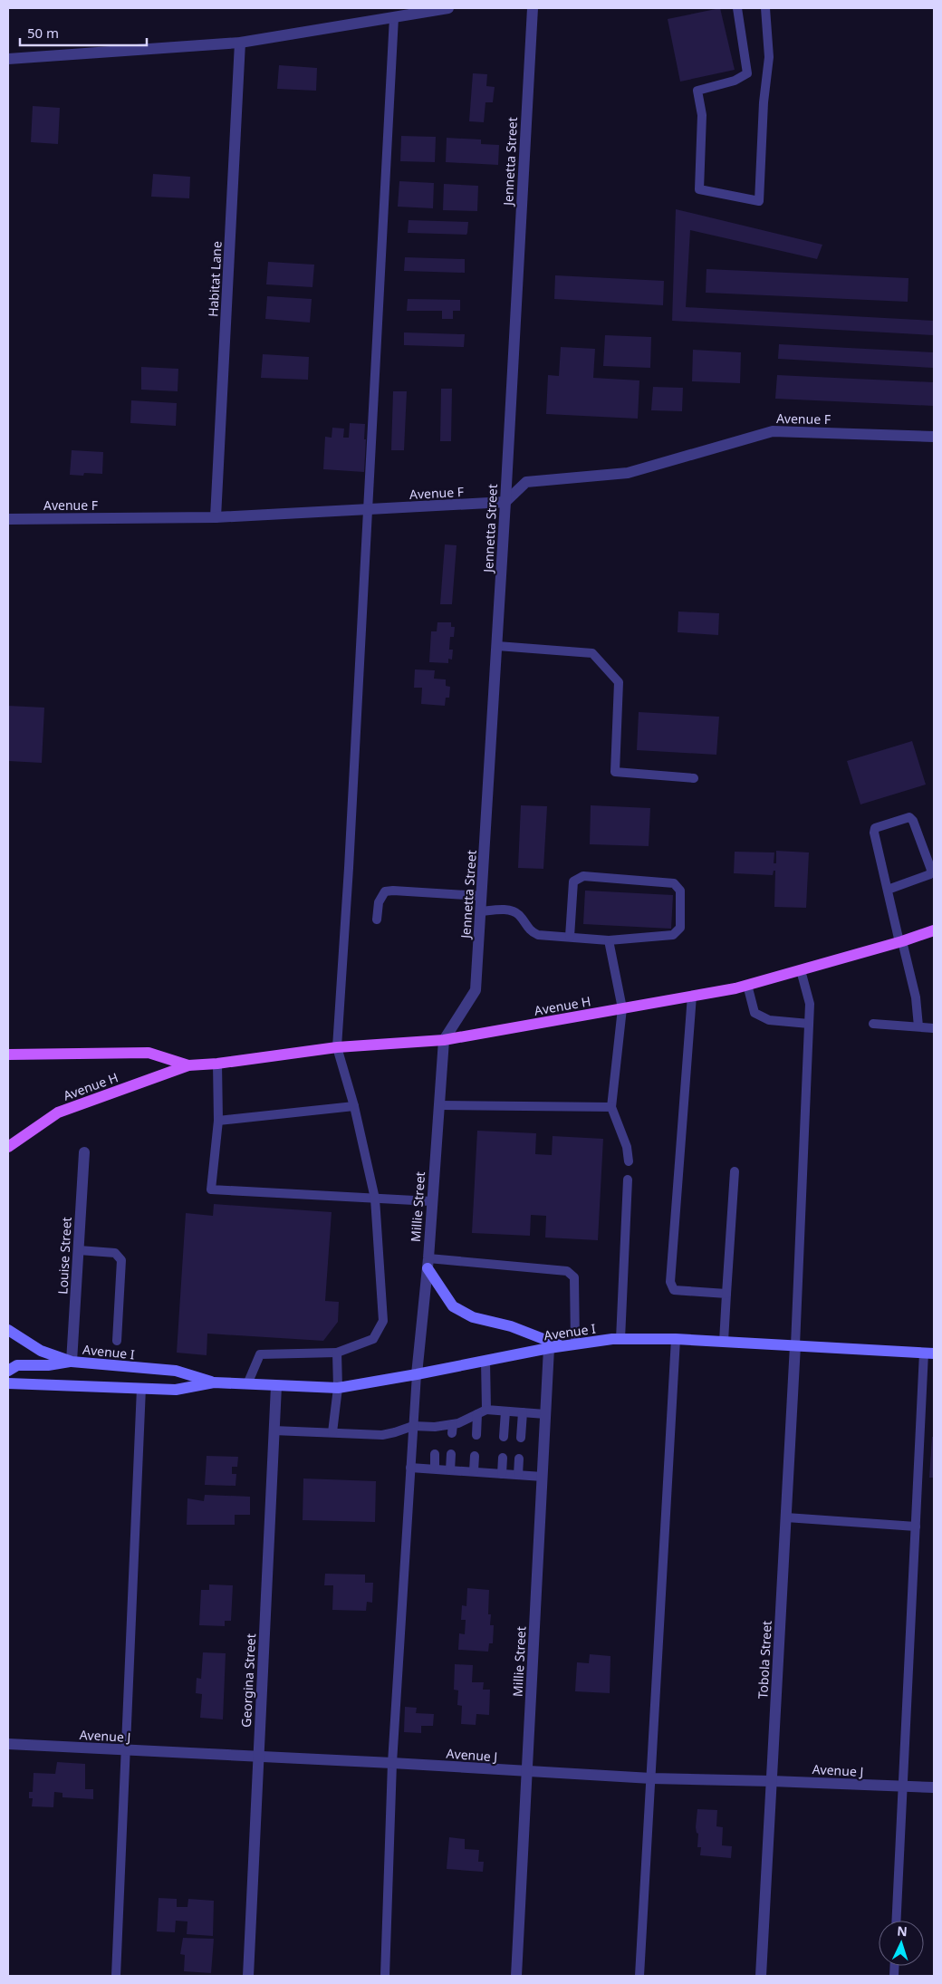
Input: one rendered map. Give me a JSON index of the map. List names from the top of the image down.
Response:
{
  "streets": {
    "main road": ["Avenue H", "Avenue I"],
    "street": [
      "Jennetta Street",
      "Habitat Lane",
      "Avenue F",
      "Millie Street",
      "Louise Street",
      "Tobola Street",
      "Georgina Street",
      "Avenue J"
    ]
  },
  "crossings": [
    ["Jennetta Street", "Avenue F"],
    ["Jennetta Street", "Avenue H"],
    ["Jennetta Street", "Millie Street"],
    ["Habitat Lane", "Avenue F"],
    ["Avenue H", "Millie Street"],
    ["Millie Street", "Avenue I"],
    ["Millie Street", "Avenue J"],
    ["Louise Street", "Avenue I"],
    ["Avenue I", "Tobola Street"],
    ["Avenue I", "Georgina Street"],
    ["Tobola Street", "Avenue J"],
    ["Georgina Street", "Avenue J"]
  ],
  "scale_bar": "50 m",
  "north": "top"
}
